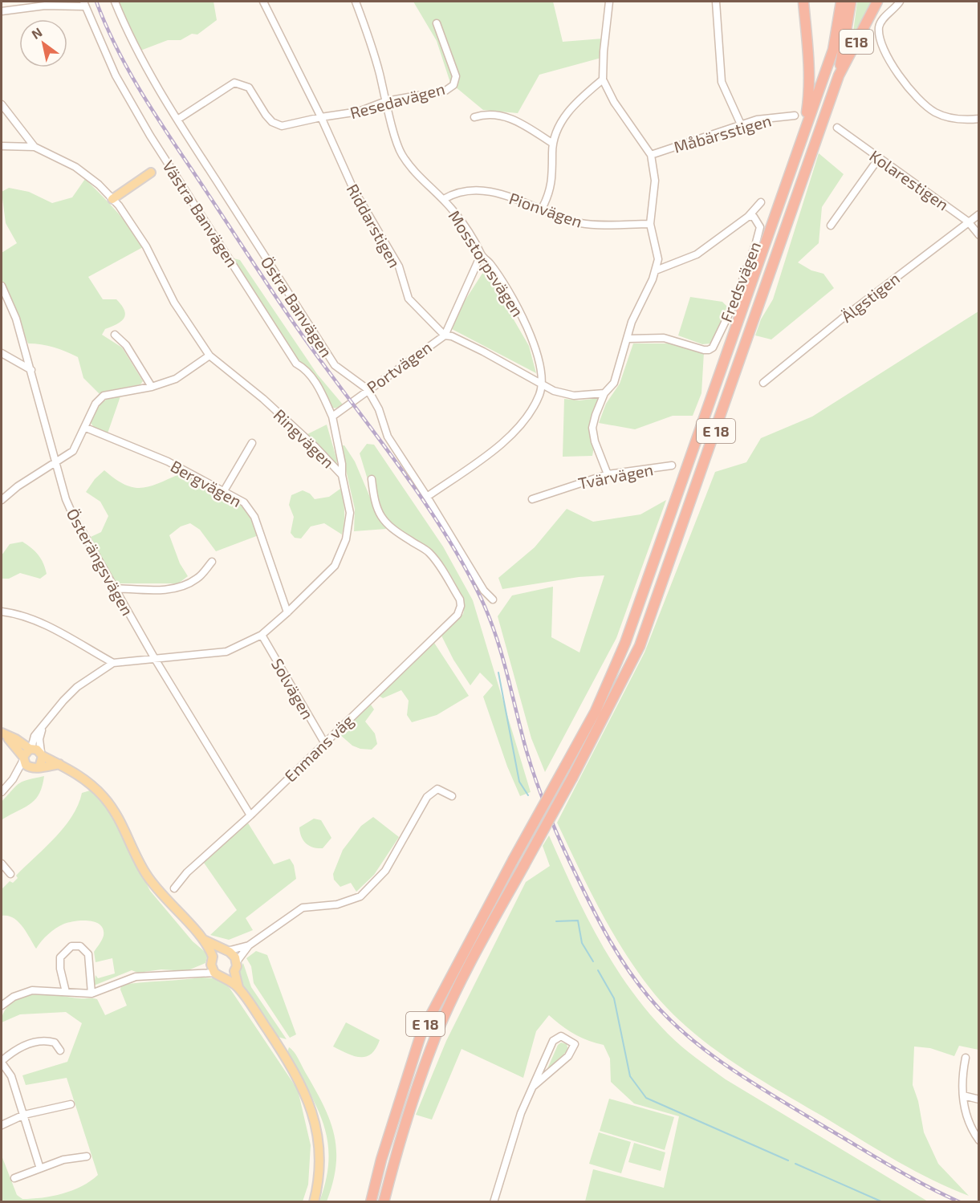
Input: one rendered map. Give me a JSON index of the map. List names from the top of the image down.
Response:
{
  "streets": {
    "highway": ["E18", "E 18"],
    "street": [
      "Resedavägen",
      "Måbärsstigen",
      "Kolarestigen",
      "Pionvägen",
      "Västra Banvägen",
      "Riddarstigen",
      "Mosstorpsvägen",
      "Fredsvägen",
      "Älgstigen",
      "Östra Banvägen",
      "Portvägen",
      "Ringvägen",
      "Tvärvägen",
      "Bergvägen",
      "Österängsvägen",
      "Solvägen",
      "Enmans väg"
    ]
  },
  "crossings": [
    ["E18", "E 18"],
    ["Resedavägen", "Riddarstigen"],
    ["Resedavägen", "Mosstorpsvägen"],
    ["Resedavägen", "Östra Banvägen"],
    ["Kolarestigen", "Älgstigen"],
    ["Pionvägen", "Mosstorpsvägen"],
    ["Västra Banvägen", "Portvägen"],
    ["Riddarstigen", "Mosstorpsvägen"],
    ["Riddarstigen", "Portvägen"],
    ["Mosstorpsvägen", "Portvägen"],
    ["Östra Banvägen", "Portvägen"],
    ["Ringvägen", "Bergvägen"],
    ["Ringvägen", "Österängsvägen"],
    ["Ringvägen", "Solvägen"],
    ["Österängsvägen", "Enmans väg"],
    ["Solvägen", "Enmans väg"]
  ],
  "north": "top left"
}
